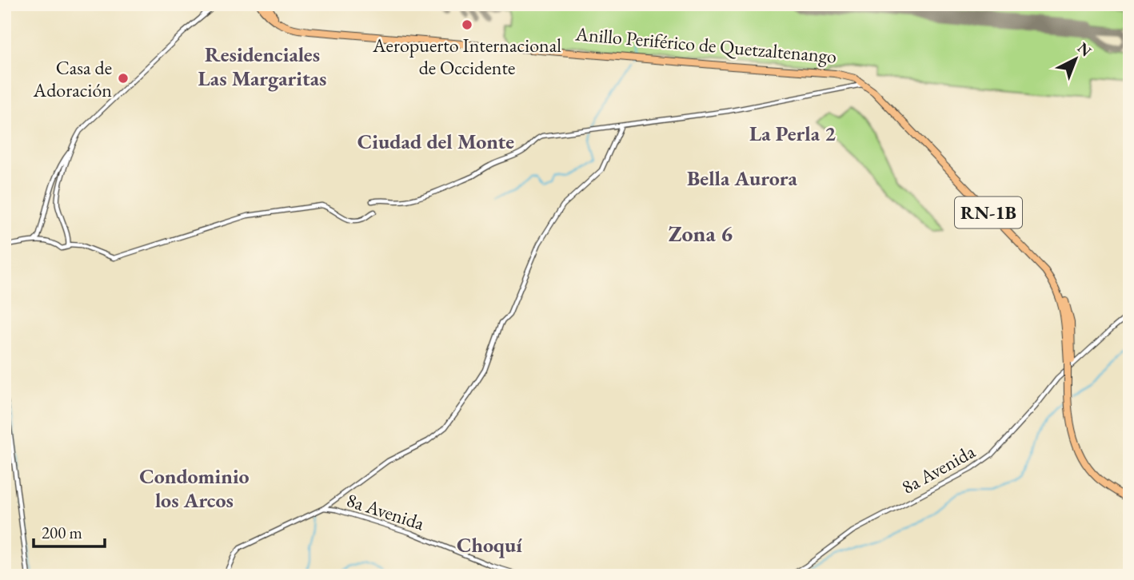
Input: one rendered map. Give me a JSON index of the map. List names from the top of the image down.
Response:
{
  "streets": {
    "highway": ["Anillo Periférico de Quetzaltenango", "RN-1B"],
    "street": ["8a Avenida"]
  },
  "districts": [
    "Residenciales Las Margaritas",
    "La Perla 2",
    "Ciudad del Monte",
    "Bella Aurora",
    "Zona 6",
    "Condominio los Arcos",
    "Choquí"
  ],
  "places": ["Aeropuerto Internacional de Occidente", "Casa de Adoración"],
  "scale_bar": "200 m",
  "north": "top right"
}
